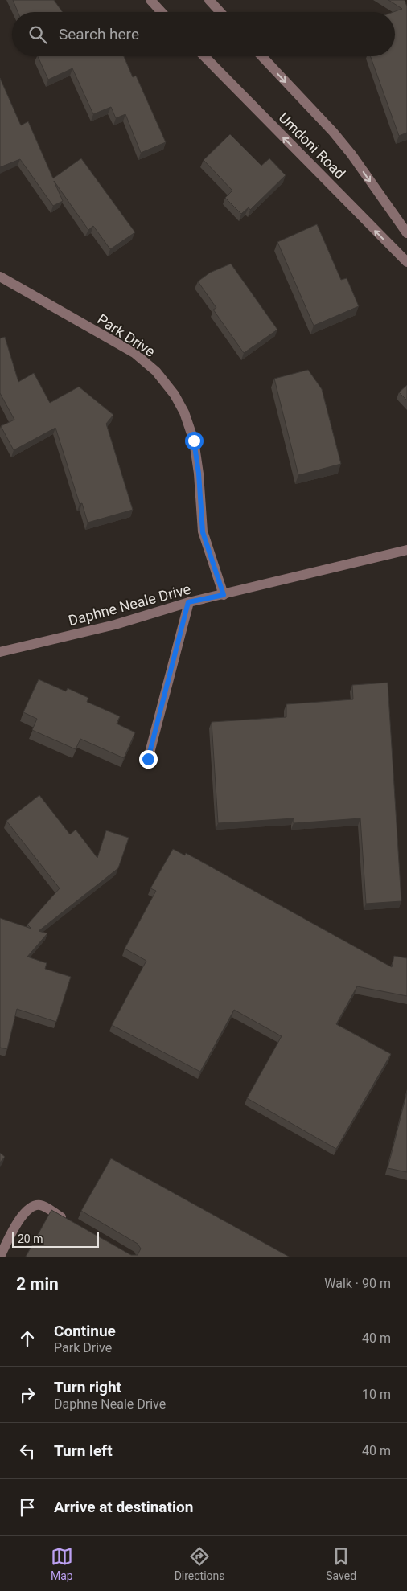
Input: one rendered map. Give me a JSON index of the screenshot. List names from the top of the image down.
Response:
{
  "streets": {
    "street": ["Umdoni Road", "Park Drive", "Daphne Neale Drive"]
  },
  "crossings": [
    ["Park Drive", "Daphne Neale Drive"]
  ],
  "scale_bar": "20 m",
  "page": {
    "search": "Search here",
    "scale": "20 m",
    "heading": ["2 min", "Walk · 90 m"],
    "list": [
      ["Continue", "Park Drive", "40 m"],
      ["Turn right", "Daphne Neale Drive", "10 m"],
      ["Turn left", "40 m"],
      "Arrive at destination"
    ],
    "nav": ["Map", "Directions", "Saved"]
  }
}
